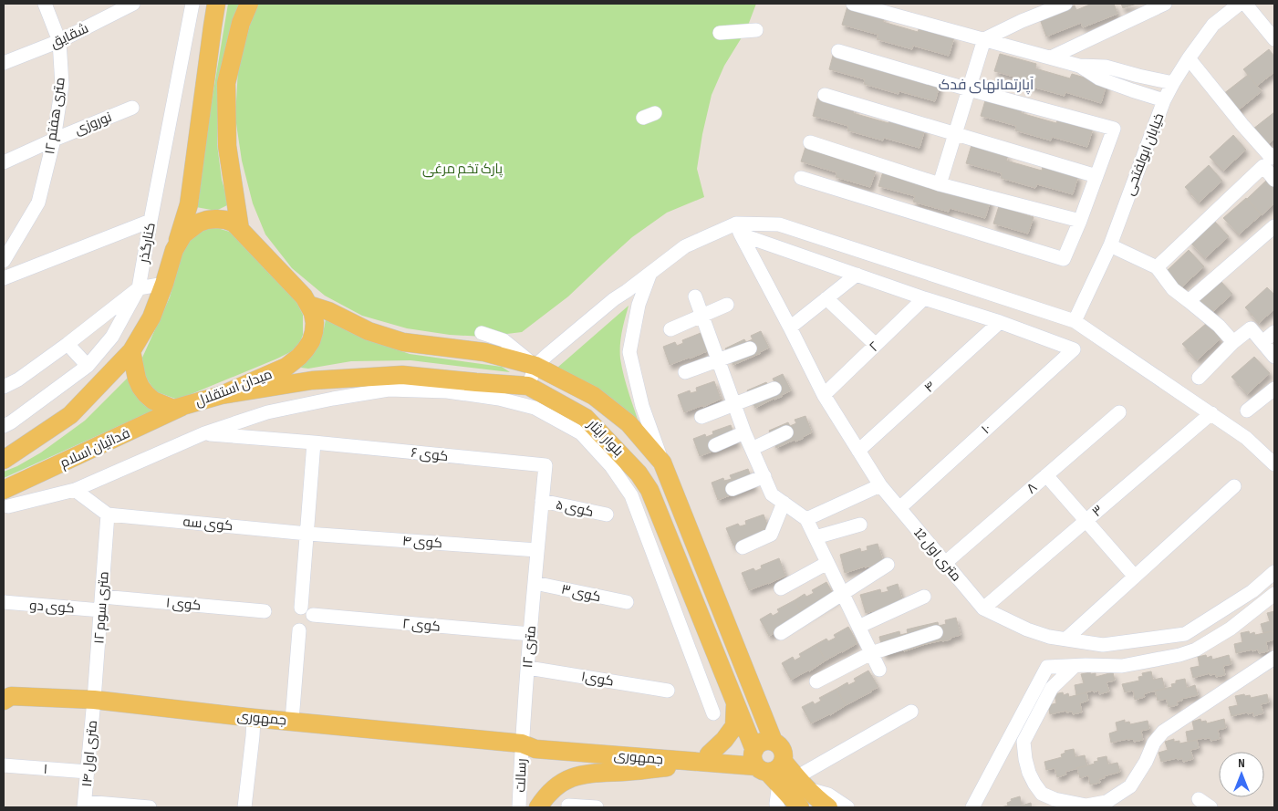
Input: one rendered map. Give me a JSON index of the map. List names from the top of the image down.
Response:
{
  "streets": {
    "main road": [
      "میدان استقلال",
      "بلوار ایثار",
      "فدائیان اسلام",
      "جمهوری"
    ],
    "street": [
      "شقایق",
      "۱۲ متری هفتم",
      "نوروزی",
      "خیابان ابولفتحی",
      "کنارگذر",
      "۲",
      "۴",
      "۱۰",
      "کوی ۶",
      "۸",
      "کوی ۵",
      "۳",
      "کوی سه",
      "کوی ۴",
      "12 متری اول",
      "کوی ۳",
      "کوی ۱",
      "کوی دو",
      "۱۲ متری سوم",
      "کوی ۲",
      "۱۲ متری",
      "کوی۱",
      "۱۴ متری اول",
      "۱",
      "رسالت"
    ]
  },
  "crossings": [
    ["شقایق", "۱۲ متری هفتم"],
    ["۱۲ متری هفتم", "نوروزی"],
    ["۲", "12 متری اول"],
    ["۴", "۱۰"],
    ["۴", "12 متری اول"],
    ["میدان استقلال", "بلوار ایثار"],
    ["میدان استقلال", "فدائیان اسلام"],
    ["۱۰", "12 متری اول"],
    ["بلوار ایثار", "جمهوری"],
    ["کوی ۶", "۱۲ متری"],
    ["۸", "12 متری اول"],
    ["کوی ۵", "۱۲ متری"],
    ["۳", "12 متری اول"],
    ["کوی سه", "کوی ۴"],
    ["کوی سه", "۱۲ متری سوم"],
    ["کوی ۴", "۱۲ متری"],
    ["کوی ۳", "۱۲ متری"],
    ["کوی ۱", "کوی دو"],
    ["کوی ۱", "۱۲ متری سوم"],
    ["کوی دو", "۱۲ متری سوم"],
    ["۱۲ متری سوم", "جمهوری"],
    ["۱۲ متری سوم", "۱۴ متری اول"],
    ["کوی ۲", "۱۲ متری"],
    ["۱۲ متری", "کوی۱"],
    ["۱۲ متری", "جمهوری"],
    ["۱۲ متری", "رسالت"],
    ["جمهوری", "۱۴ متری اول"],
    ["جمهوری", "رسالت"],
    ["۱۴ متری اول", "۱"]
  ],
  "districts": ["آپارتمانهای فدک"],
  "parks": ["پارک تخم مرغی"],
  "north": "top"
}
